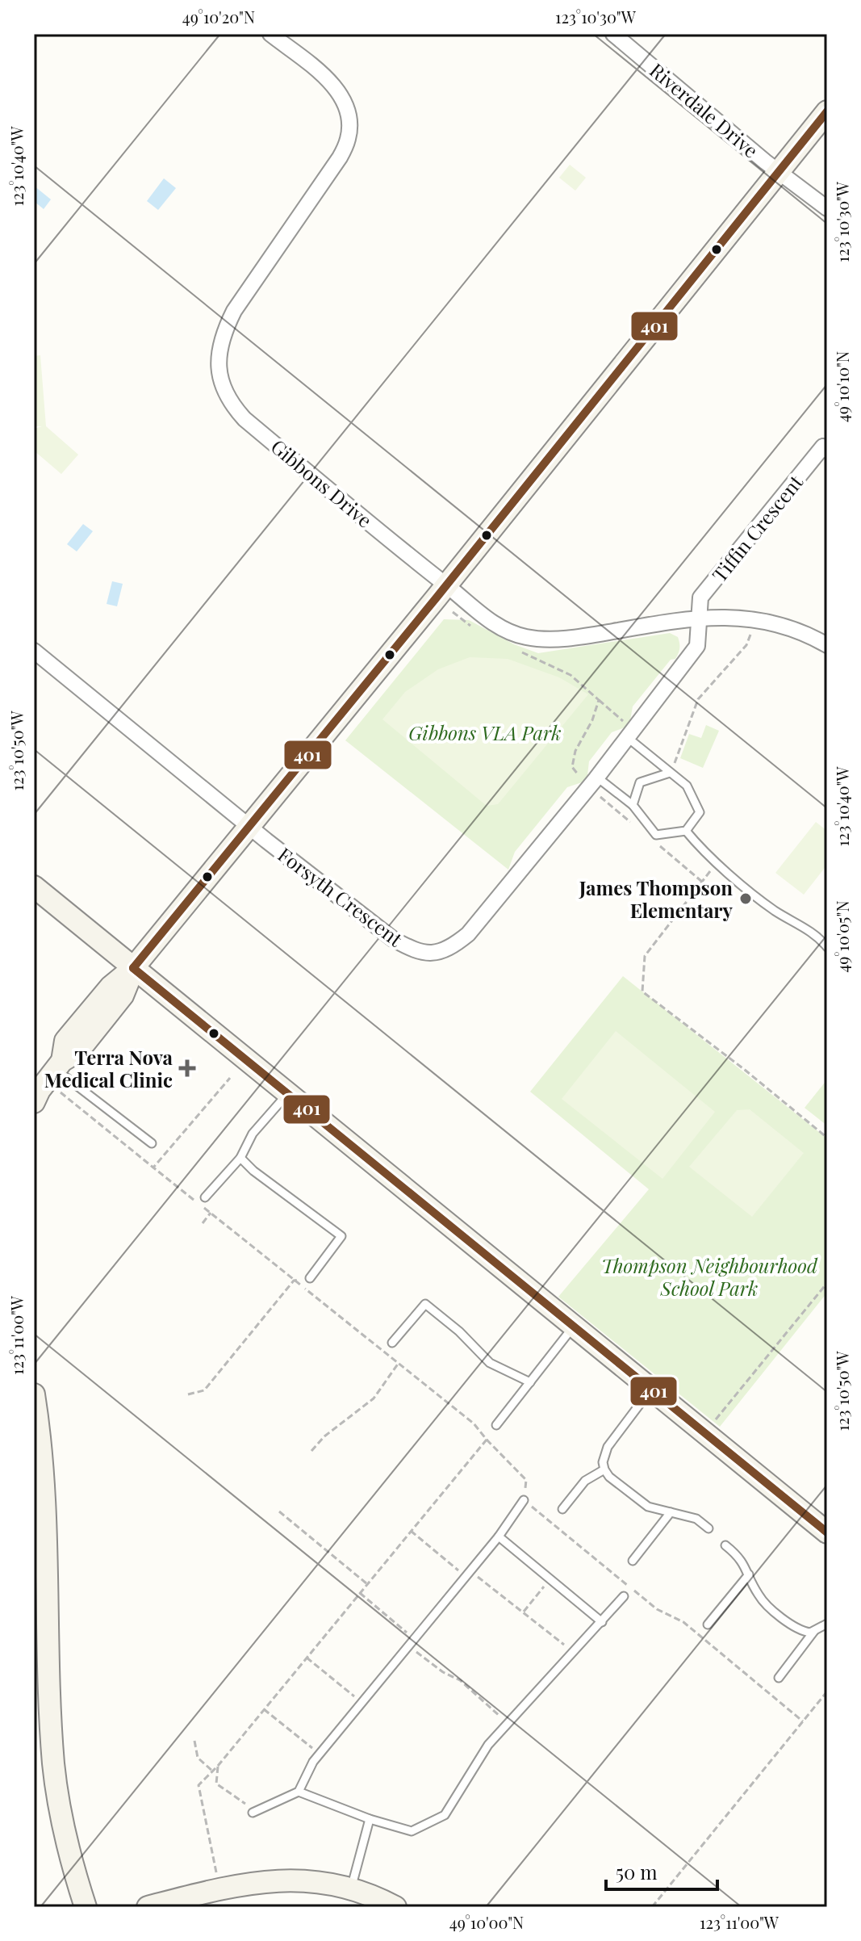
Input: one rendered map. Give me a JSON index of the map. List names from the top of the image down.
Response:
{
  "streets": {
    "street": [
      "Riverdale Drive",
      "Gibbons Drive",
      "Tiffin Crescent",
      "Forsyth Crescent"
    ]
  },
  "crossings": [
    ["Gibbons Drive", "Tiffin Crescent"],
    ["Gibbons Drive", "Forsyth Crescent"],
    ["Tiffin Crescent", "Forsyth Crescent"]
  ],
  "parks": ["Gibbons VLA Park", "Thompson Neighbourhood School Park"],
  "places": {
    "other": ["James Thompson Elementary"],
    "health": ["Terra Nova Medical Clinic"]
  },
  "lines": ["transit line 401"],
  "scale_bar": "50 m",
  "coordinates": [
    "49°10'20\"N",
    "123°10'30\"W",
    "123°10'40\"W",
    "49°10'10\"N",
    "123°10'50\"W",
    "49°10'05\"N",
    "123°11'00\"W",
    "49°10'00\"N"
  ]
}
